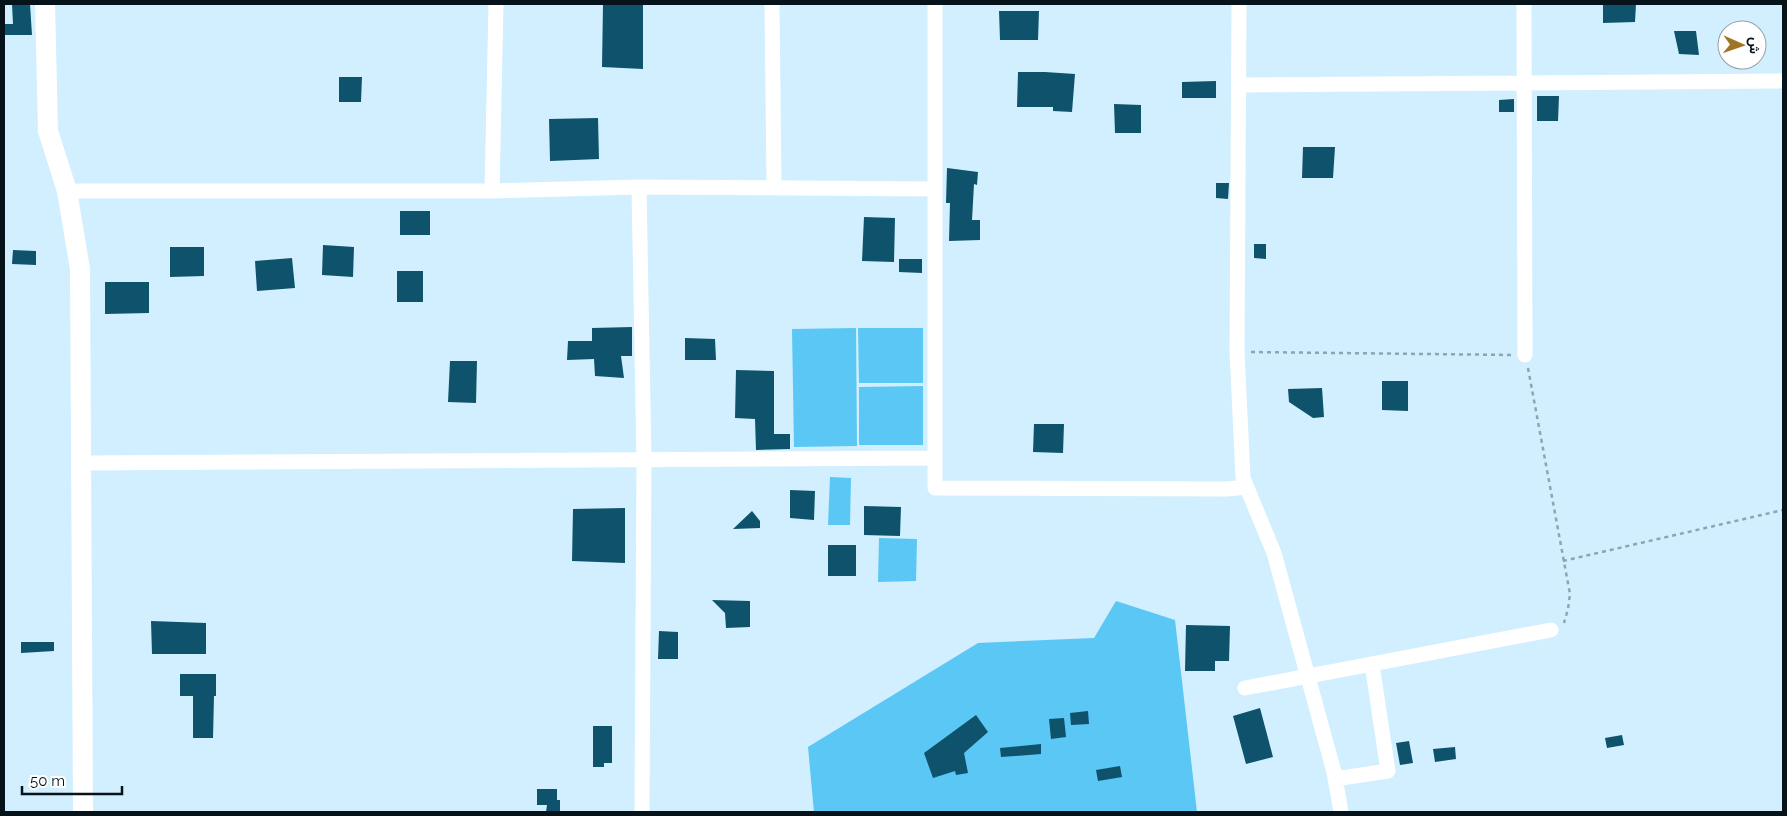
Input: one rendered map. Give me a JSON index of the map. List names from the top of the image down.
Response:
{
  "scale_bar": "50 m",
  "north": "right"
}
